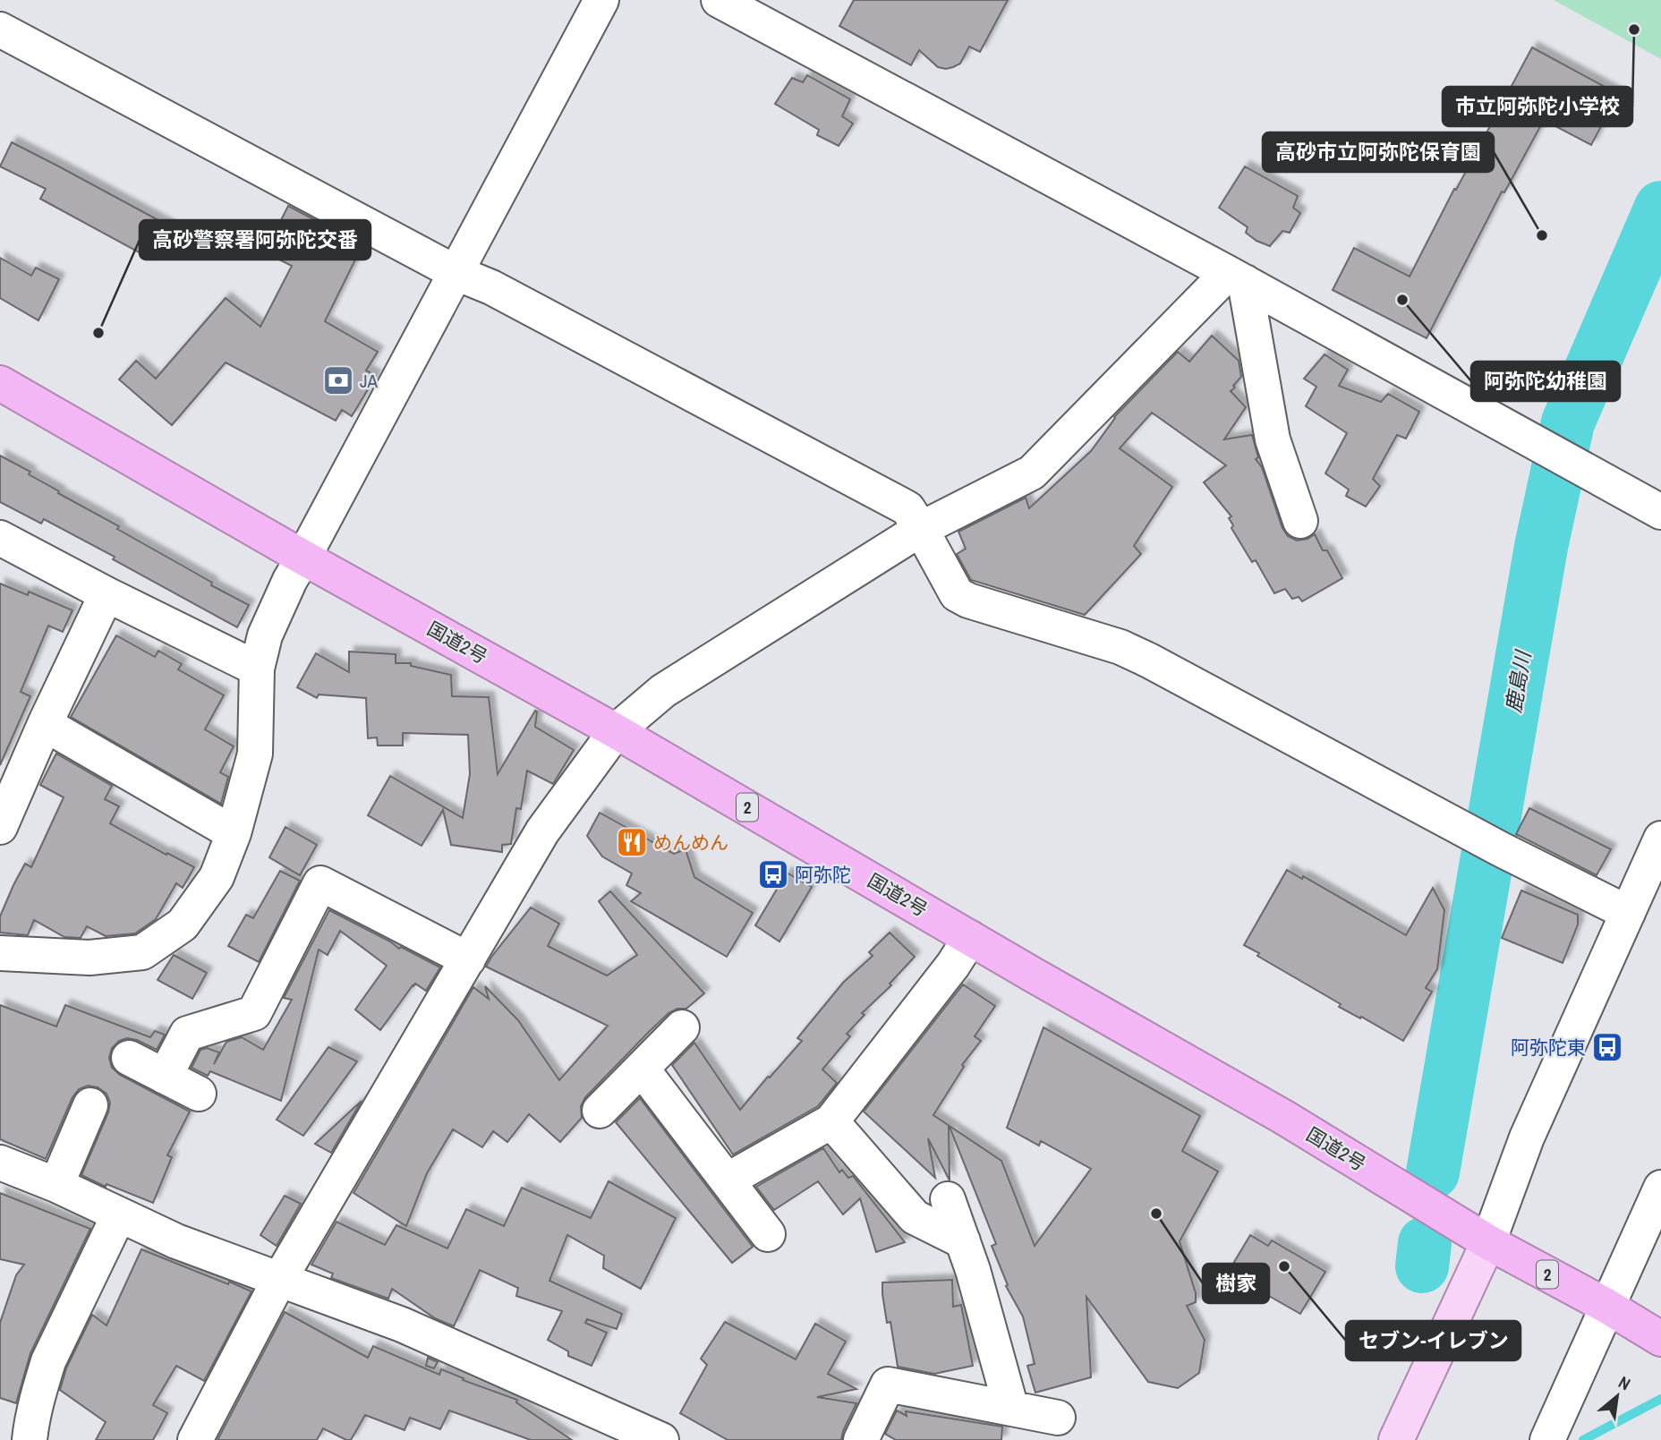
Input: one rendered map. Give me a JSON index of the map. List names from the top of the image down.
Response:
{
  "streets": {
    "highway": ["国道2号", "2"]
  },
  "water": ["鹿島川"],
  "places": {
    "other": [
      "市立阿弥陀小学校",
      "高砂市立阿弥陀保育園",
      "阿弥陀幼稚園",
      "高砂警察署阿弥陀交番",
      "樹家",
      "セブン-イレブン"
    ],
    "bank": ["JA"],
    "restaurant": ["めんめん"],
    "bus stop": ["阿弥陀", "阿弥陀東"]
  },
  "north": "top right"
}
